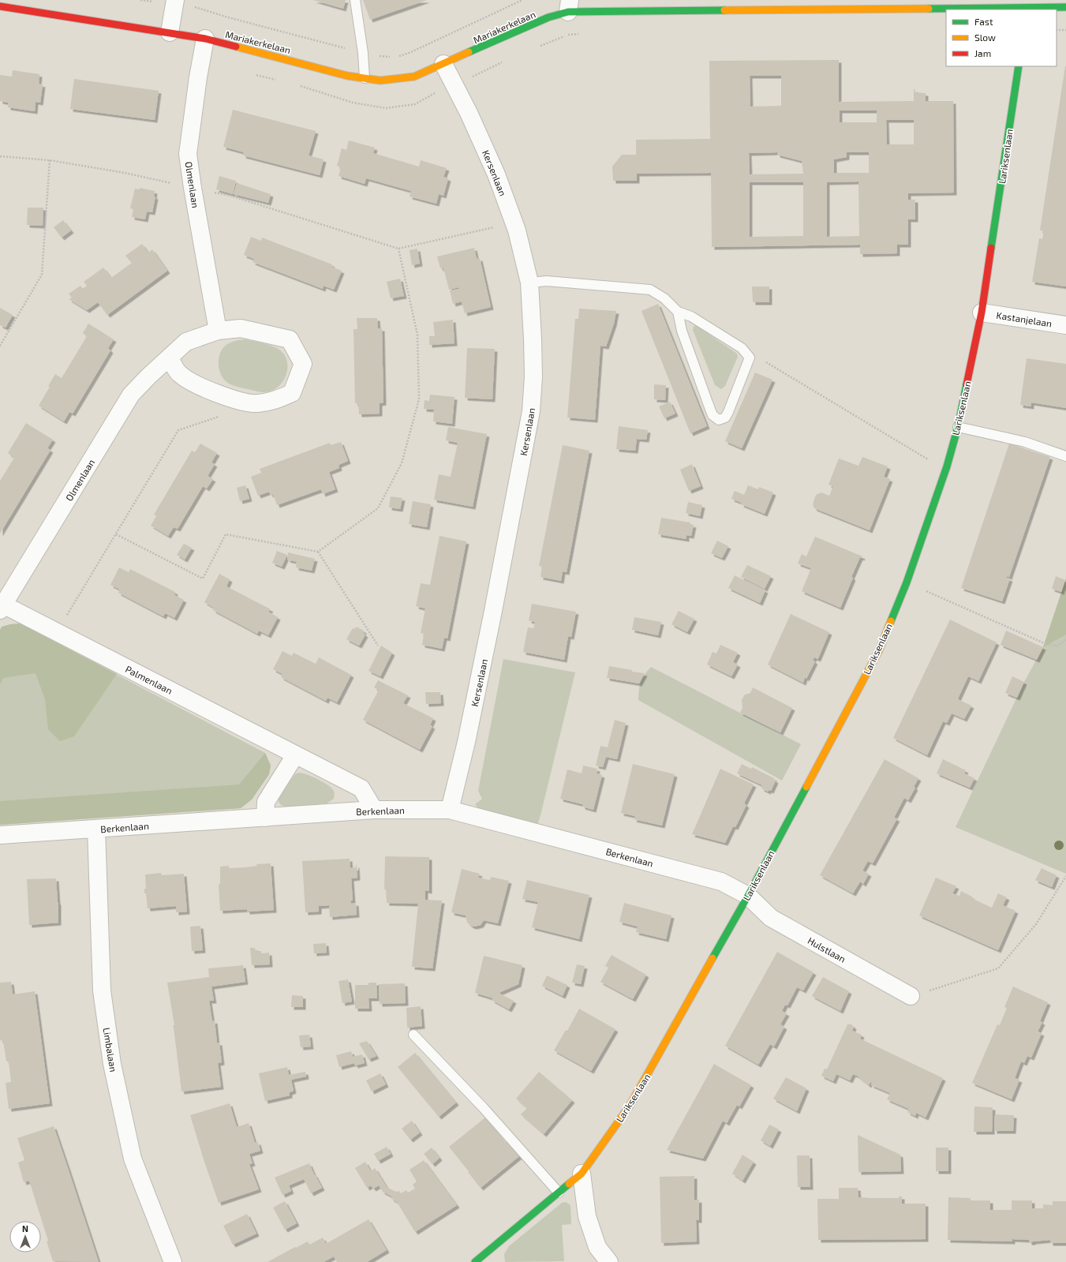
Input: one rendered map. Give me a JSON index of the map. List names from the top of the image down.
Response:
{
  "streets": {
    "street": [
      "Mariakerkelaan",
      "Lariksenlaan",
      "Kersenlaan",
      "Olmenlaan",
      "Kastanjelaan",
      "Palmenlaan",
      "Berkenlaan",
      "Hulstlaan",
      "Limbalaan"
    ]
  },
  "crossings": [
    ["Mariakerkelaan", "Kersenlaan"],
    ["Mariakerkelaan", "Olmenlaan"],
    ["Lariksenlaan", "Kastanjelaan"],
    ["Lariksenlaan", "Berkenlaan"],
    ["Lariksenlaan", "Hulstlaan"],
    ["Kersenlaan", "Berkenlaan"],
    ["Olmenlaan", "Palmenlaan"],
    ["Palmenlaan", "Berkenlaan"],
    ["Berkenlaan", "Hulstlaan"],
    ["Berkenlaan", "Limbalaan"]
  ],
  "legend": ["Fast", "Slow", "Jam"],
  "north": "top"
}
